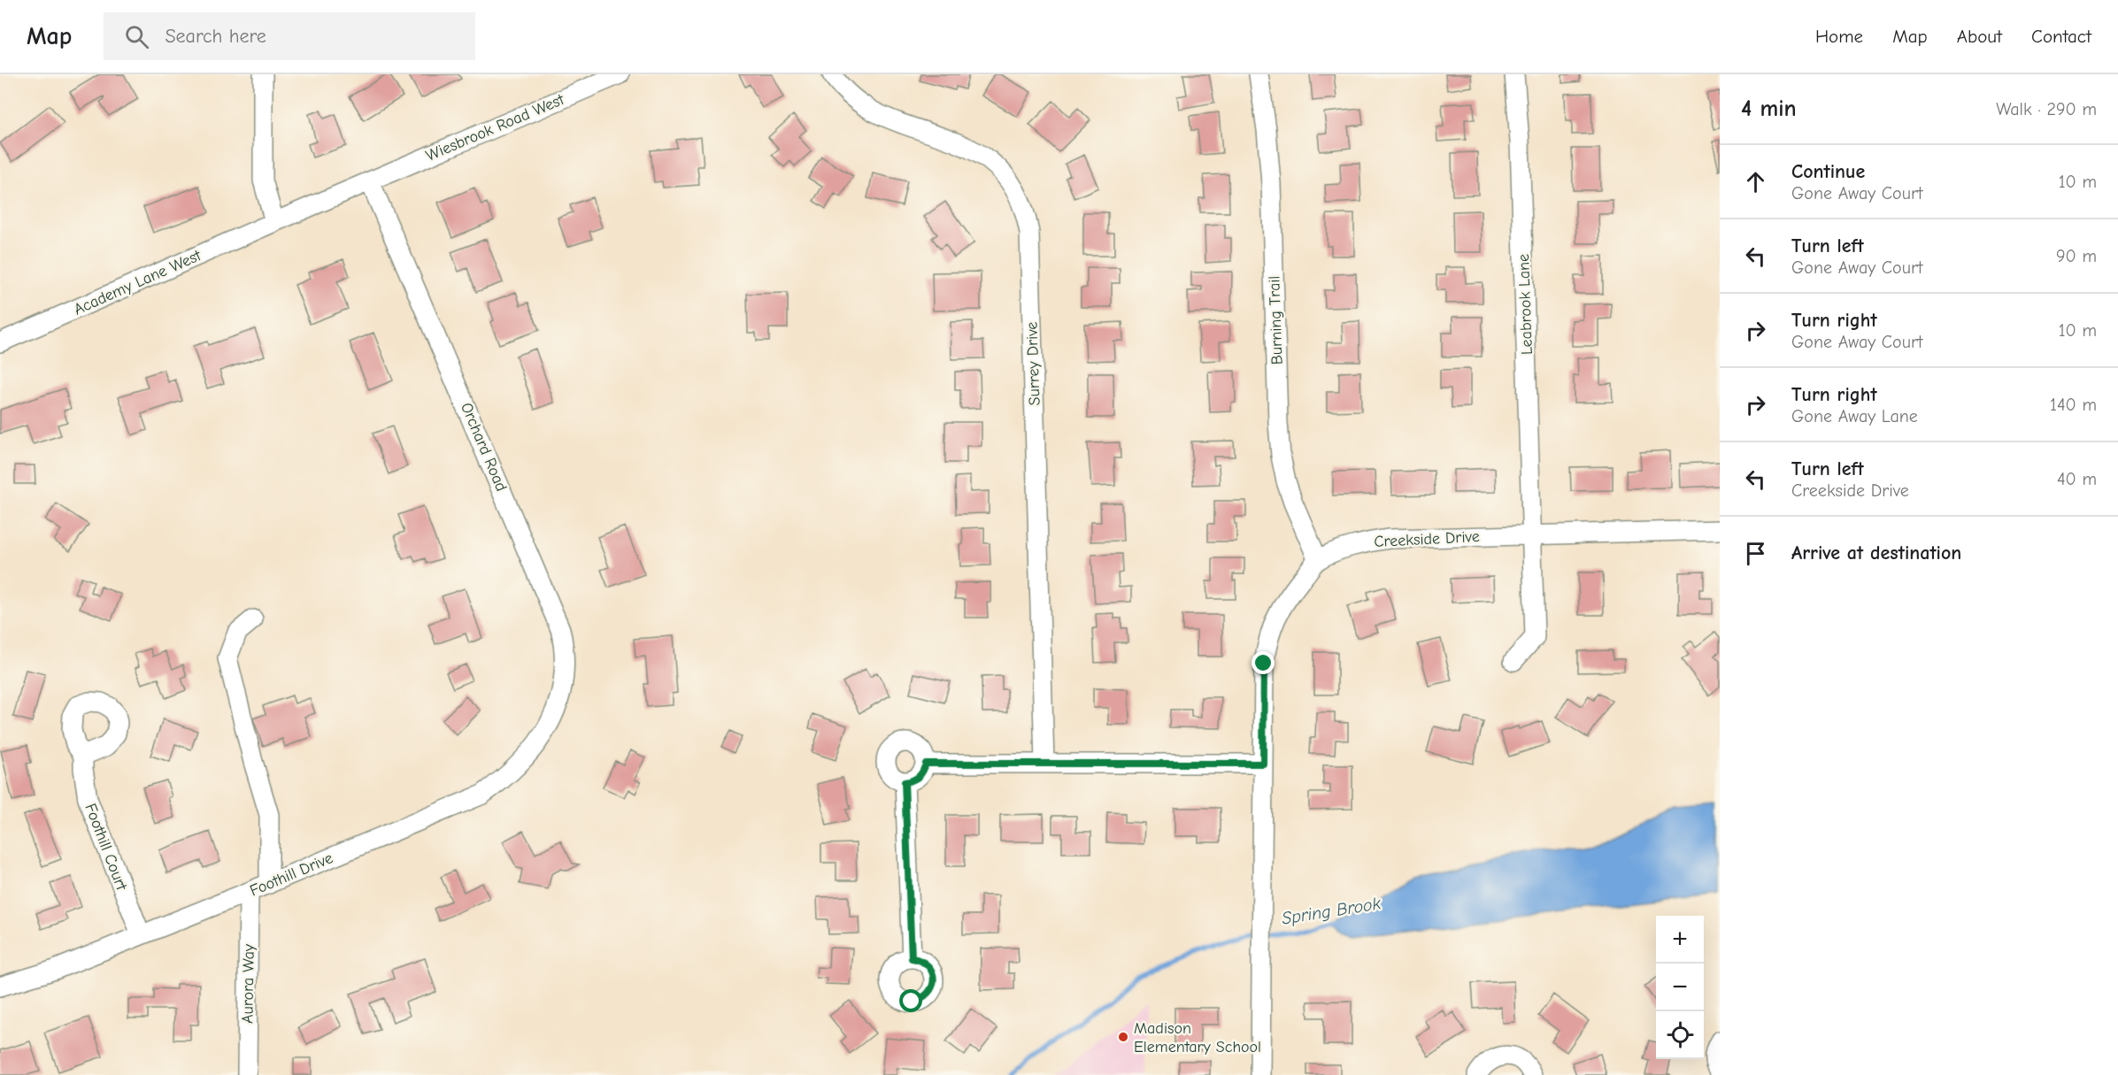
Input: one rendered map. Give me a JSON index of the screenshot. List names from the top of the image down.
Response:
{
  "streets": {
    "street": [
      "Wiesbrook Road West",
      "Academy Lane West",
      "Leabrook Lane",
      "Burning Trail",
      "Surrey Drive",
      "Orchard Road",
      "Creekside Drive",
      "Foothill Court",
      "Foothill Drive",
      "Aurora Way"
    ]
  },
  "crossings": [
    ["Wiesbrook Road West", "Academy Lane West"],
    ["Wiesbrook Road West", "Orchard Road"],
    ["Leabrook Lane", "Creekside Drive"],
    ["Burning Trail", "Creekside Drive"],
    ["Orchard Road", "Foothill Drive"],
    ["Foothill Court", "Foothill Drive"],
    ["Foothill Drive", "Aurora Way"]
  ],
  "water": ["Spring Brook"],
  "places": ["Madison Elementary School"],
  "page": {
    "header": "Map",
    "search": "Search here",
    "nav": [
      "Home",
      "Map",
      "About",
      "Contact"
    ],
    "heading": ["4 min", "Walk · 290 m"],
    "list": [
      ["Continue", "Gone Away Court", "10 m"],
      ["Turn left", "Gone Away Court", "90 m"],
      ["Turn right", "Gone Away Court", "10 m"],
      ["Turn right", "Gone Away Lane", "140 m"],
      ["Turn left", "Creekside Drive", "40 m"],
      "Arrive at destination"
    ],
    "map_buttons": ["+", "−"]
  }
}
